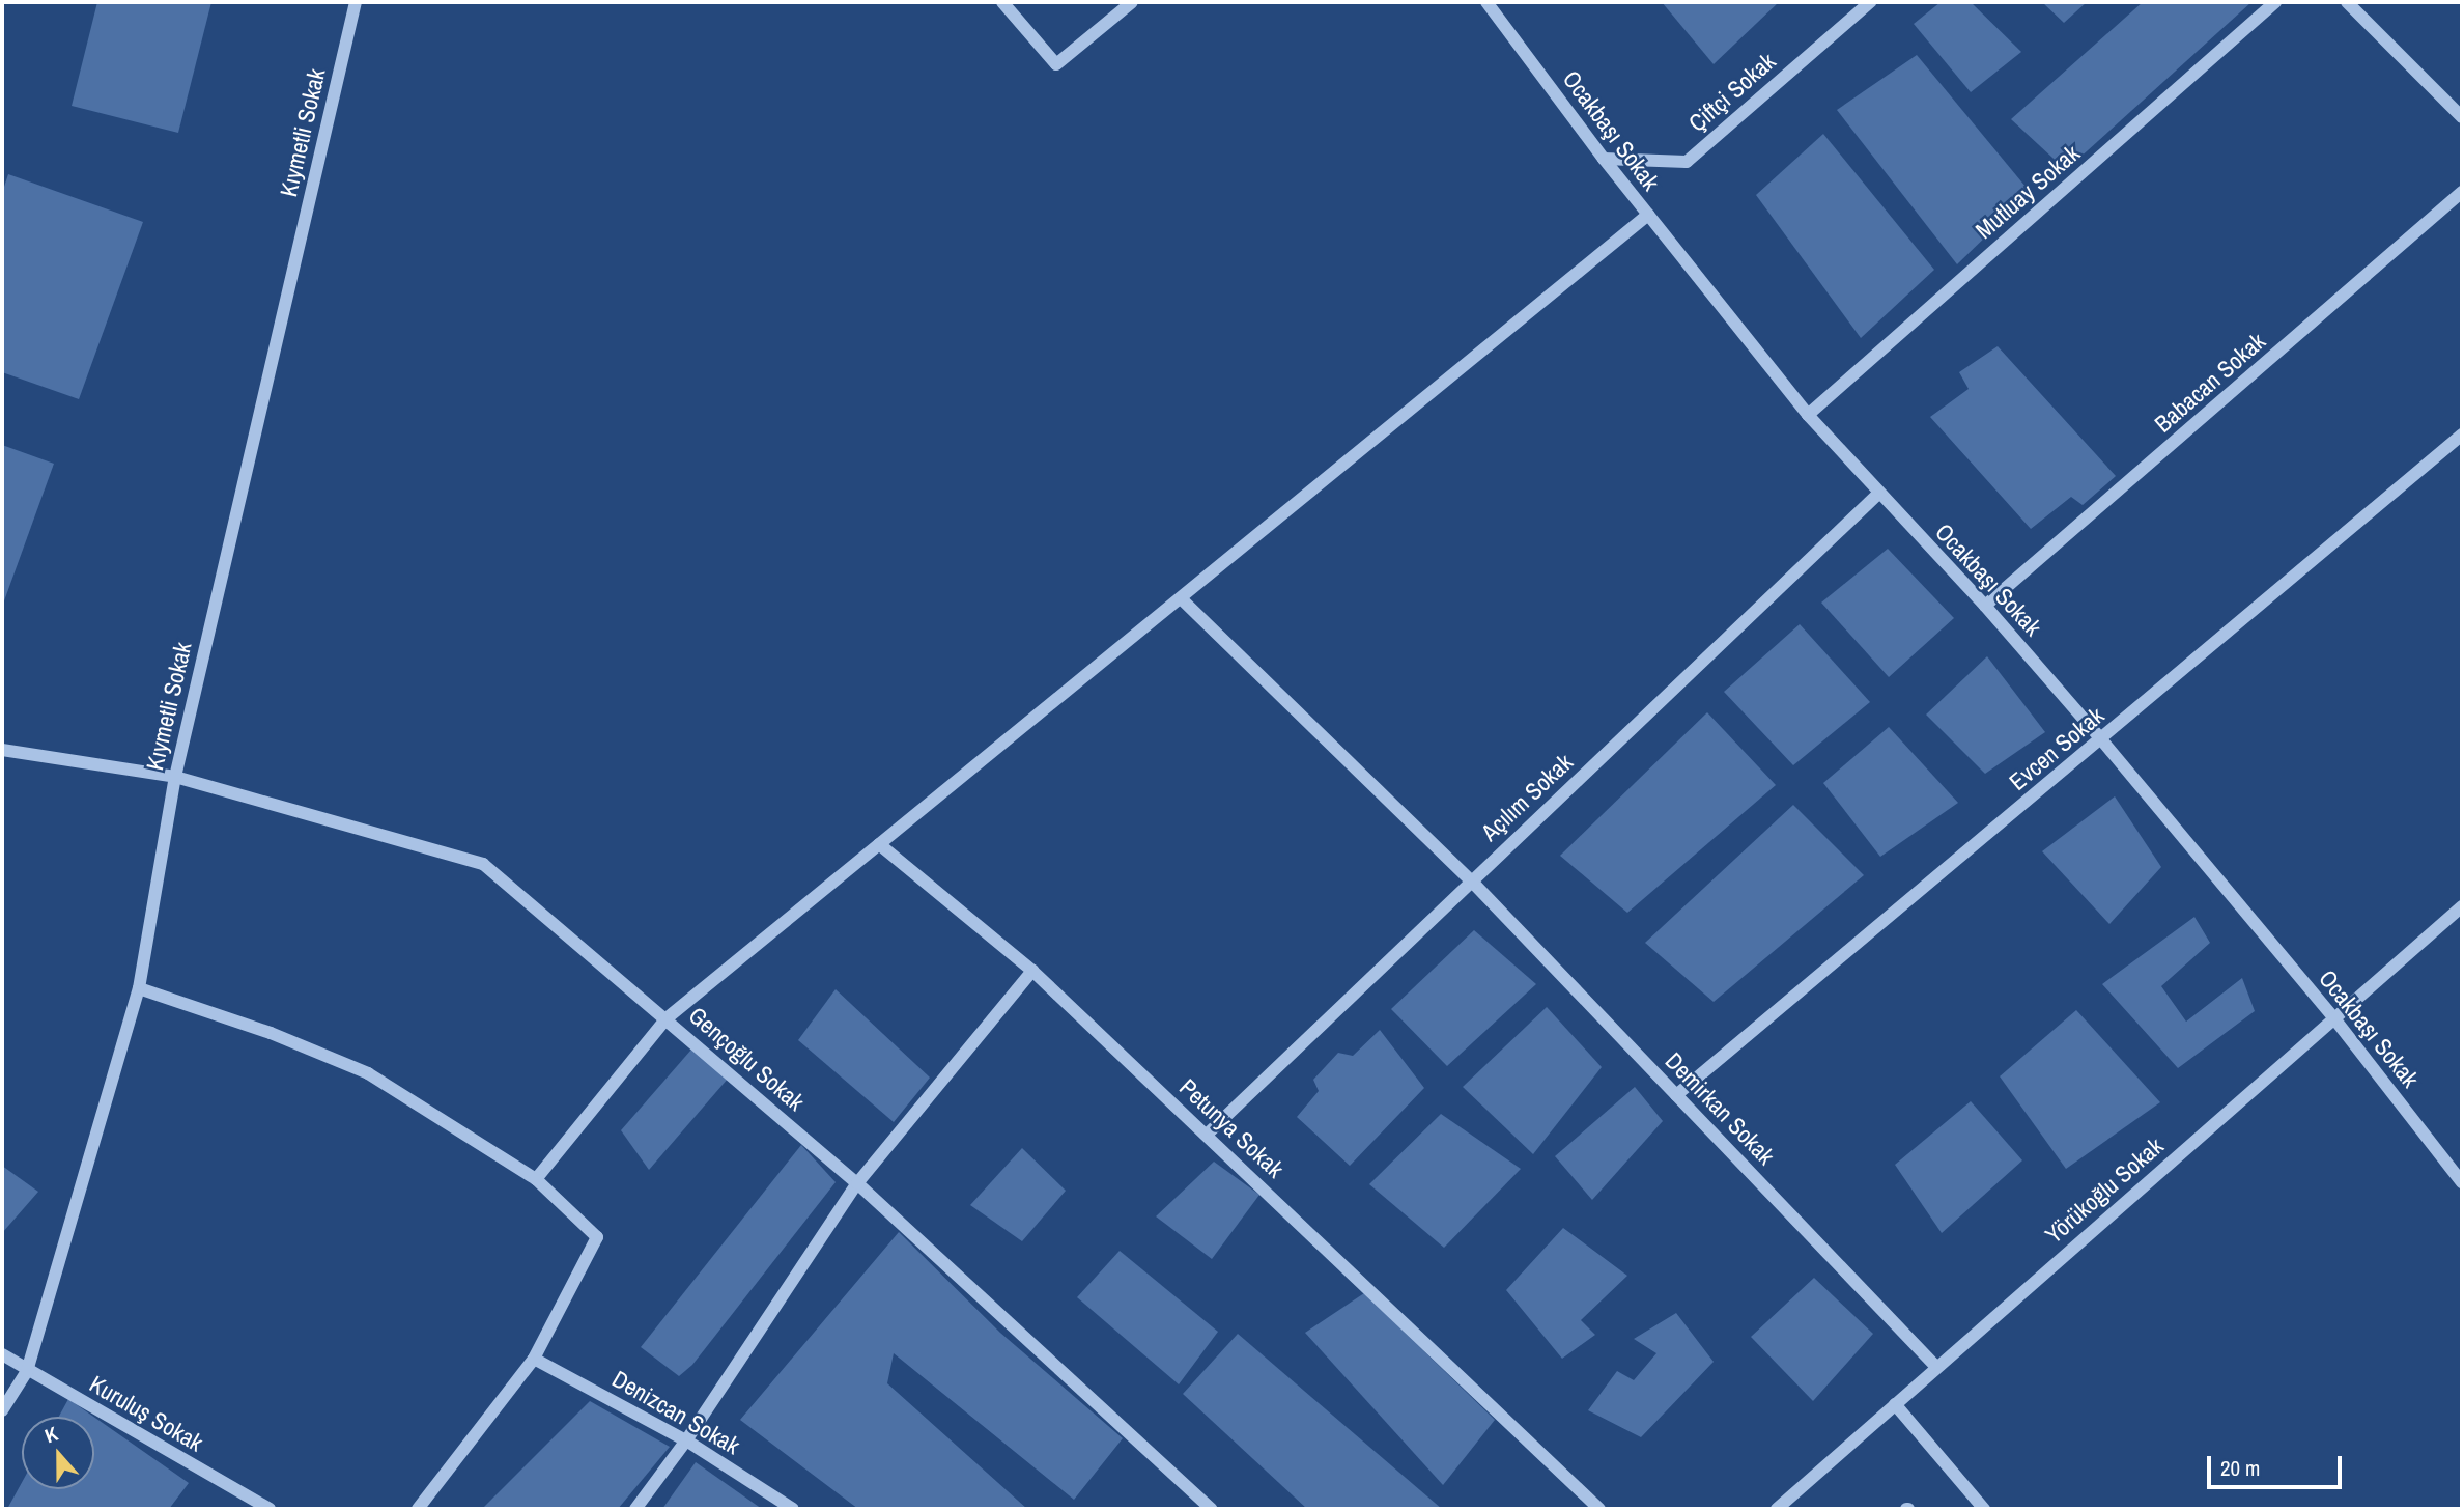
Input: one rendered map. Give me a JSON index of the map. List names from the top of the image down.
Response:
{
  "streets": {
    "street": [
      "Çiftçi Sokak",
      "Ocakbaşı Sokak",
      "Kıymetli Sokak",
      "Mutluay Sokak",
      "Babacan Sokak",
      "Evcen Sokak",
      "Açılım Sokak",
      "Gençoğlu Sokak",
      "Demirkan Sokak",
      "Petunya Sokak",
      "Yörükoğlu Sokak",
      "Denizcan Sokak",
      "Kuruluş Sokak"
    ]
  },
  "crossings": [
    ["Çiftçi Sokak", "Ocakbaşı Sokak"],
    ["Ocakbaşı Sokak", "Mutluay Sokak"],
    ["Ocakbaşı Sokak", "Babacan Sokak"],
    ["Ocakbaşı Sokak", "Evcen Sokak"],
    ["Ocakbaşı Sokak", "Açılım Sokak"],
    ["Ocakbaşı Sokak", "Yörükoğlu Sokak"],
    ["Kıymetli Sokak", "Gençoğlu Sokak"],
    ["Kıymetli Sokak", "Kuruluş Sokak"],
    ["Evcen Sokak", "Demirkan Sokak"],
    ["Açılım Sokak", "Demirkan Sokak"],
    ["Açılım Sokak", "Petunya Sokak"],
    ["Demirkan Sokak", "Yörükoğlu Sokak"]
  ],
  "scale_bar": "20 m",
  "north": "top"
}
